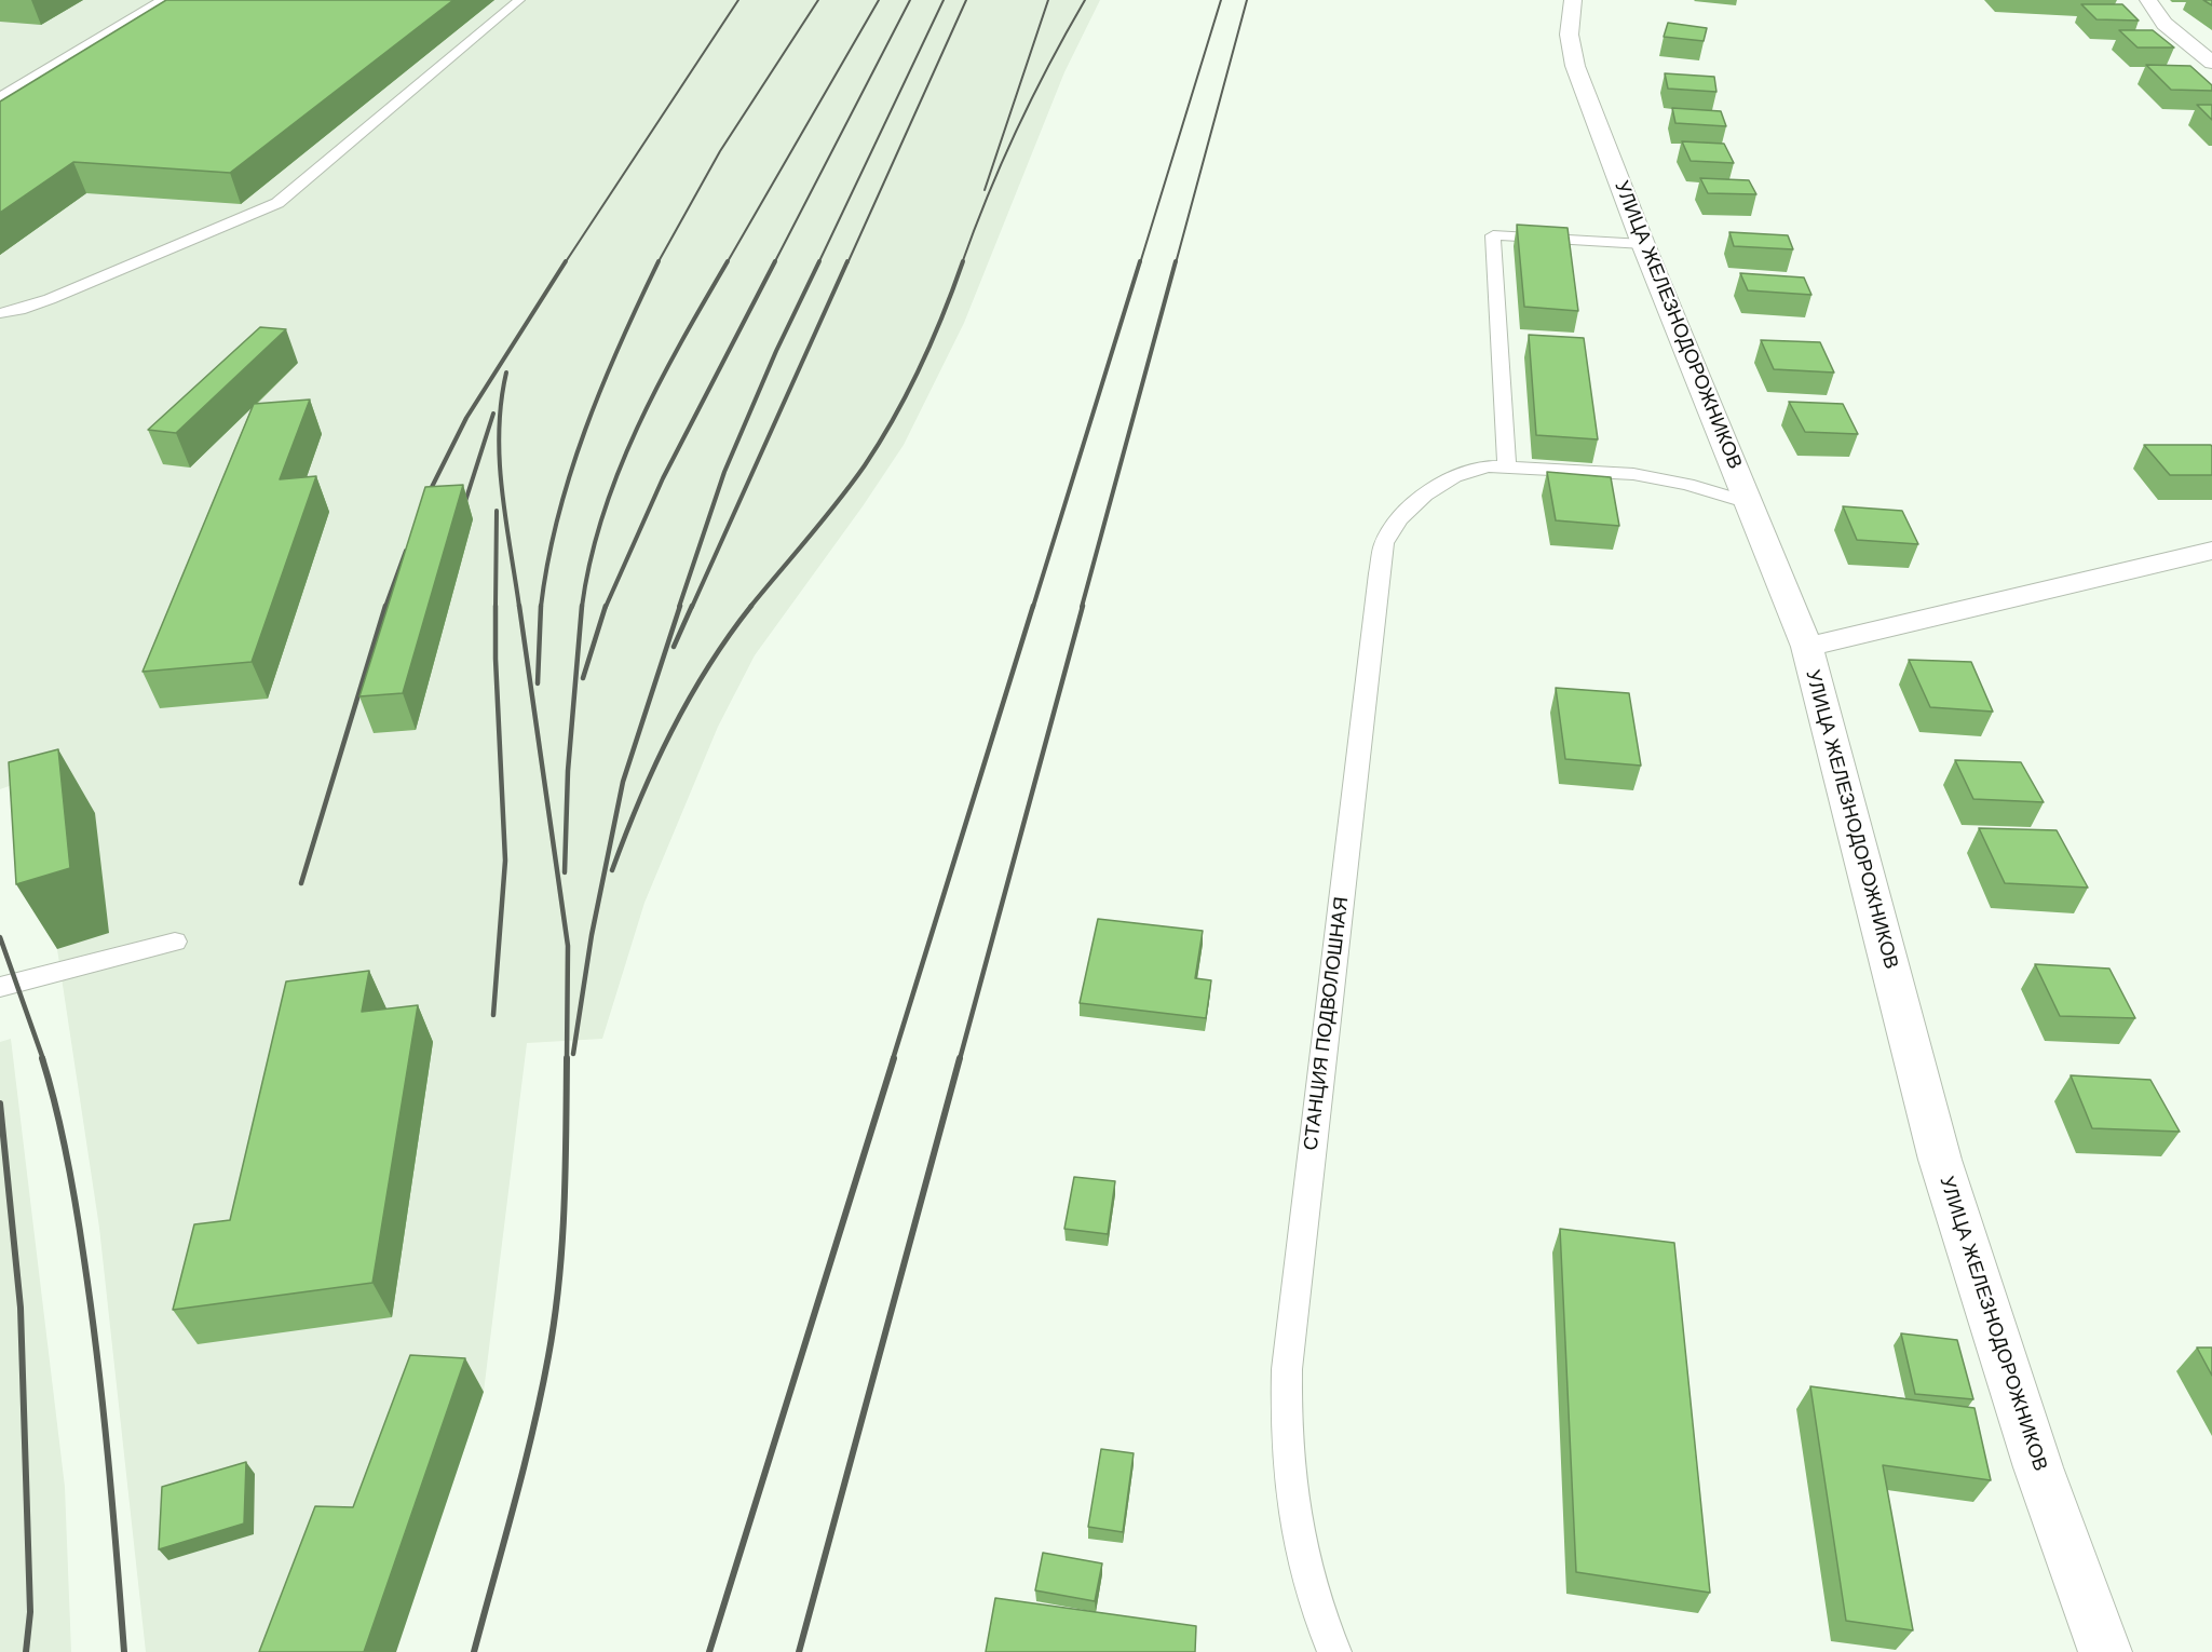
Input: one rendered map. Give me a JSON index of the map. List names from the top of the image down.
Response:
{
  "streets": {
    "street": ["УЛИЦА ЖЕЛЕЗНОДОРОЖНИКОВ"],
    "lane": ["СТАНЦИЯ ПОДВОЛОШНАЯ"]
  },
  "crossings": [
    ["УЛИЦА ЖЕЛЕЗНОДОРОЖНИКОВ", "СТАНЦИЯ ПОДВОЛОШНАЯ"]
  ]
}
